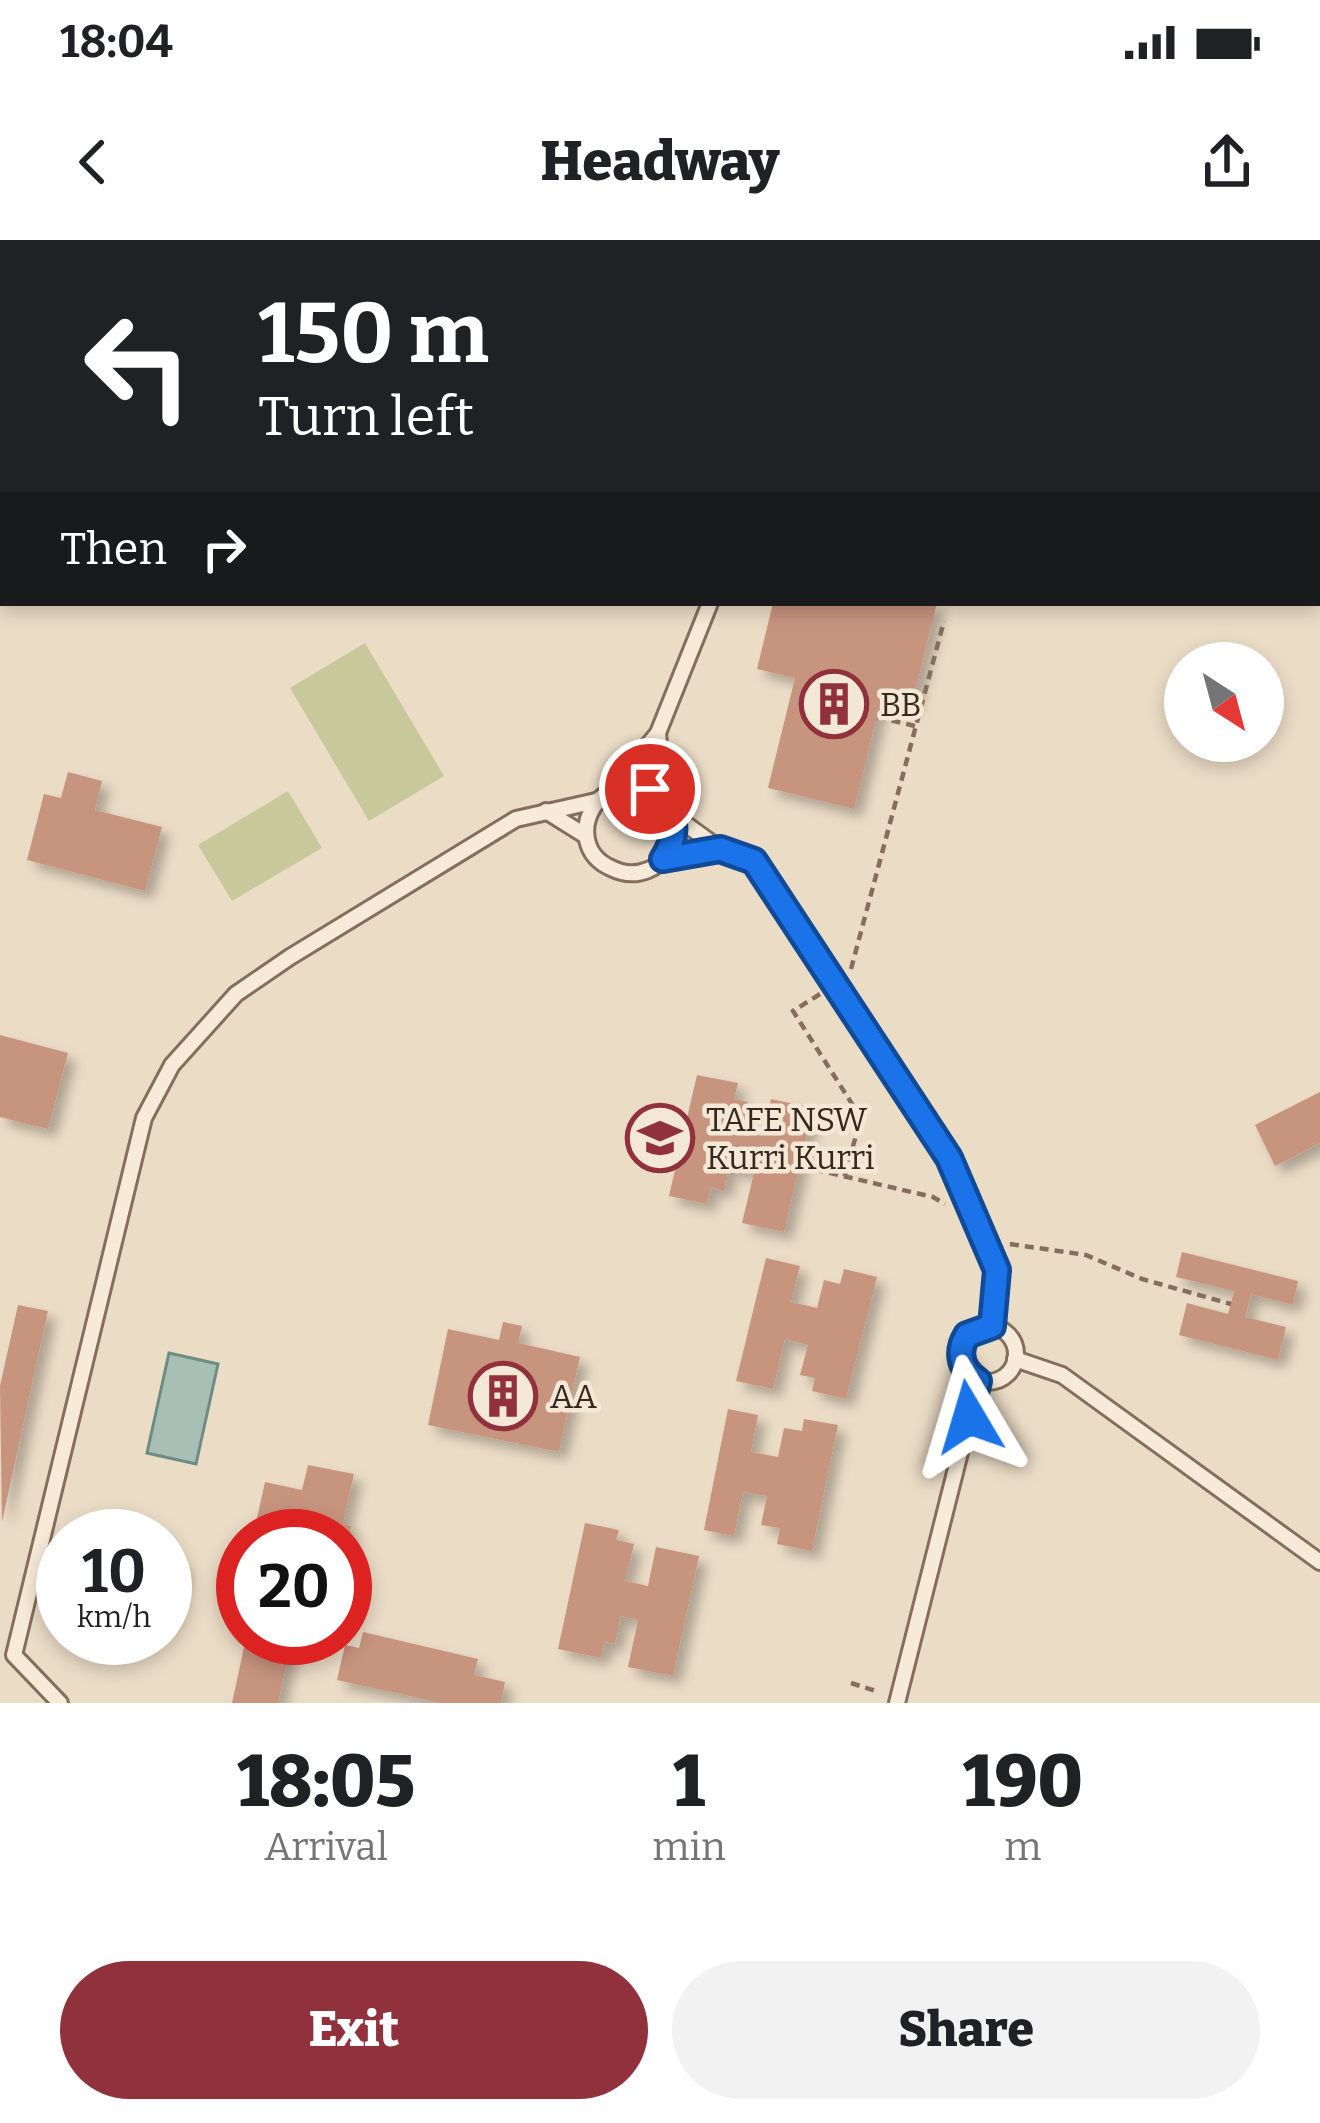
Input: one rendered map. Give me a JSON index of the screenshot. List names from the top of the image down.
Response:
{
  "places": {
    "building": ["BB", "AA"],
    "school or university": ["TAFE NSW Kurri Kurri"]
  },
  "north": "bottom right",
  "page": {
    "status": "18:04",
    "header": "Headway",
    "turn": ["150 m", "Turn left"],
    "then": "Then",
    "speed": "10 km/h",
    "limit": "20",
    "eta": [
      "18:05",
      "Arrival",
      "1",
      "min",
      "190",
      "m"
    ],
    "buttons": ["Exit", "Share"]
  }
}
